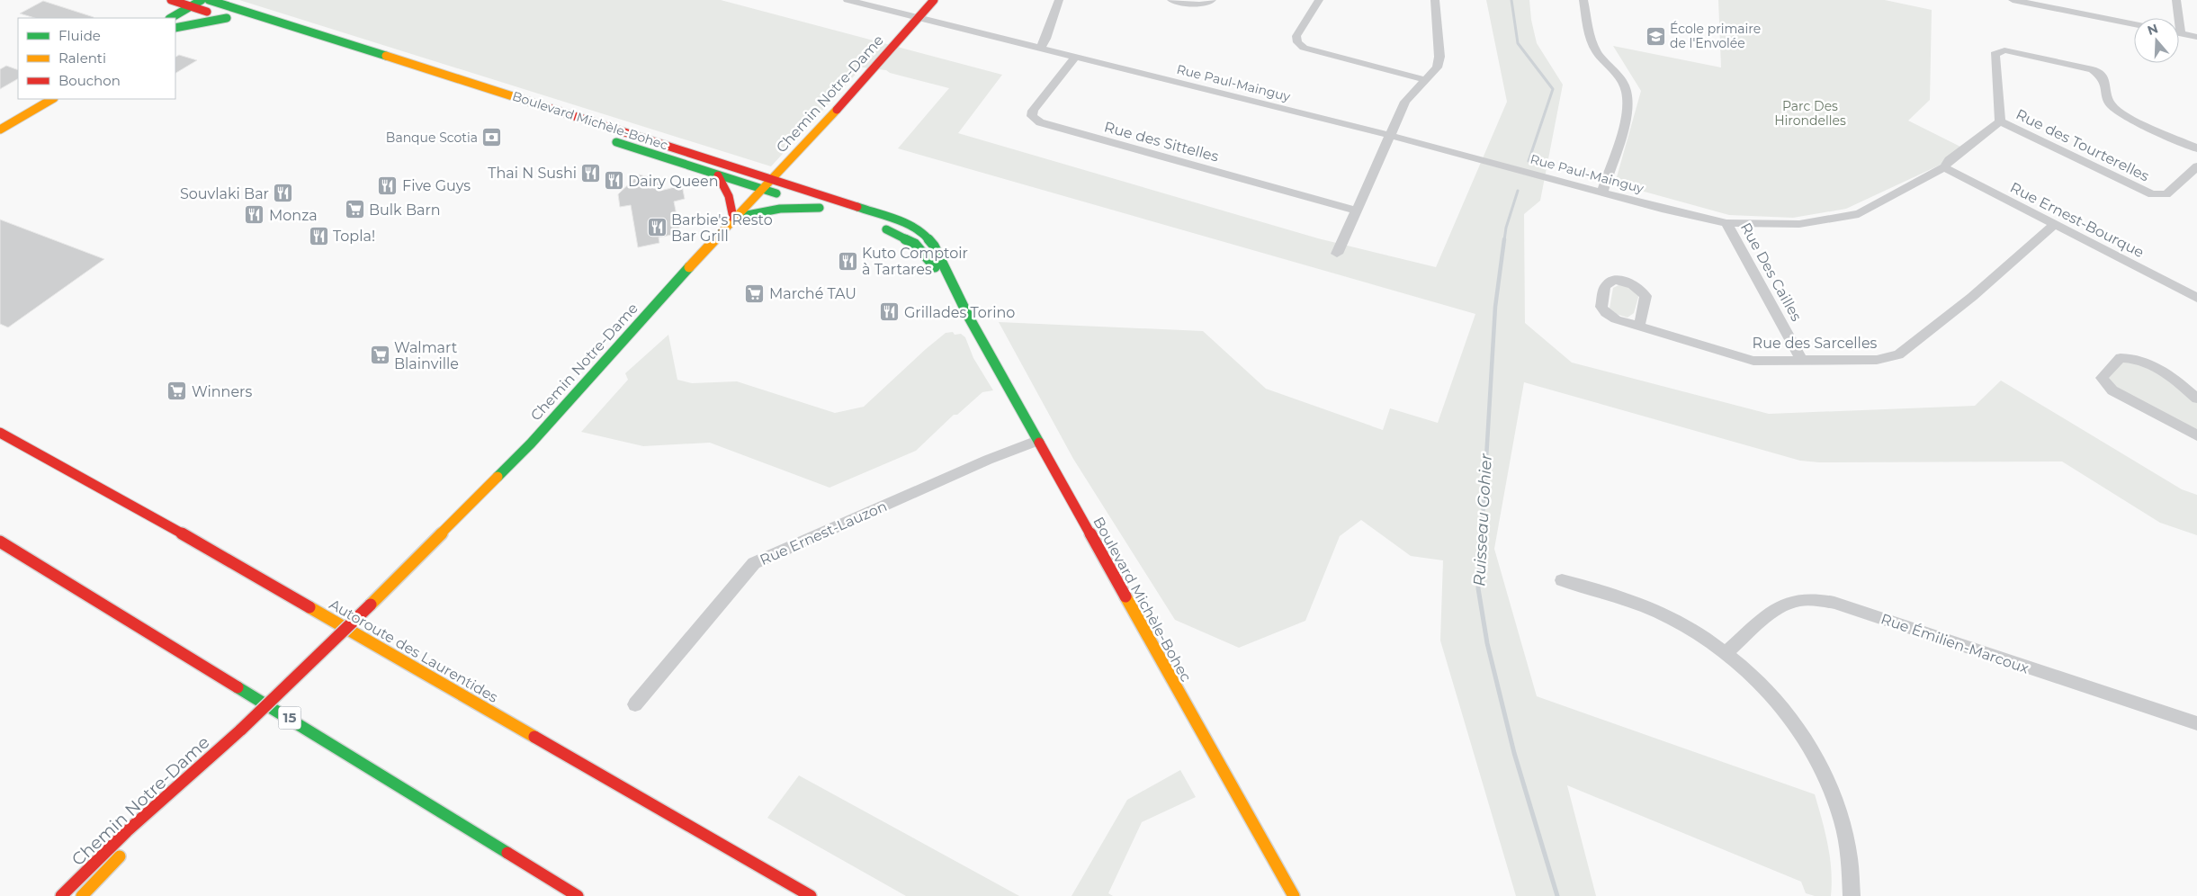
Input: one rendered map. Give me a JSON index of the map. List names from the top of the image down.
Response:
{
  "streets": {
    "main road": [
      "Chemin Notre-Dame",
      "Boulevard Michèle-Bohec",
      "Autoroute des Laurentides",
      "15"
    ],
    "street": [
      "Rue Paul-Mainguy",
      "Rue des Sittelles",
      "Rue des Tourterelles",
      "Rue Ernest-Bourque",
      "Rue Des Cailles",
      "Rue des Sarcelles",
      "Rue Ernest-Lauzon",
      "Rue Émilien-Marcoux"
    ]
  },
  "crossings": [
    ["Rue Paul-Mainguy", "Chemin Notre-Dame"],
    ["Rue Paul-Mainguy", "Rue des Sittelles"],
    ["Rue Paul-Mainguy", "Rue des Tourterelles"],
    ["Rue Paul-Mainguy", "Rue Ernest-Bourque"],
    ["Rue Paul-Mainguy", "Rue Des Cailles"],
    ["Chemin Notre-Dame", "Boulevard Michèle-Bohec"],
    ["Boulevard Michèle-Bohec", "Rue Ernest-Lauzon"],
    ["Rue Ernest-Bourque", "Rue des Sarcelles"],
    ["Rue Des Cailles", "Rue des Sarcelles"]
  ],
  "water": ["Ruisseau Gohier"],
  "parks": ["Parc Des Hirondelles"],
  "places": {
    "school or university": ["École primaire de l'Envolée"],
    "bank": ["Banque Scotia"],
    "restaurant": [
      "Thai N Sushi",
      "Dairy Queen",
      "Five Guys",
      "Souvlaki Bar",
      "Monza",
      "Barbie's Resto Bar Grill",
      "Topla!",
      "Kuto Comptoir à Tartares",
      "Grillades Torino"
    ],
    "supermarket": [
      "Bulk Barn",
      "Marché TAU",
      "Walmart Blainville",
      "Winners"
    ]
  },
  "legend": ["Fluide", "Ralenti", "Bouchon"],
  "north": "top"
}
